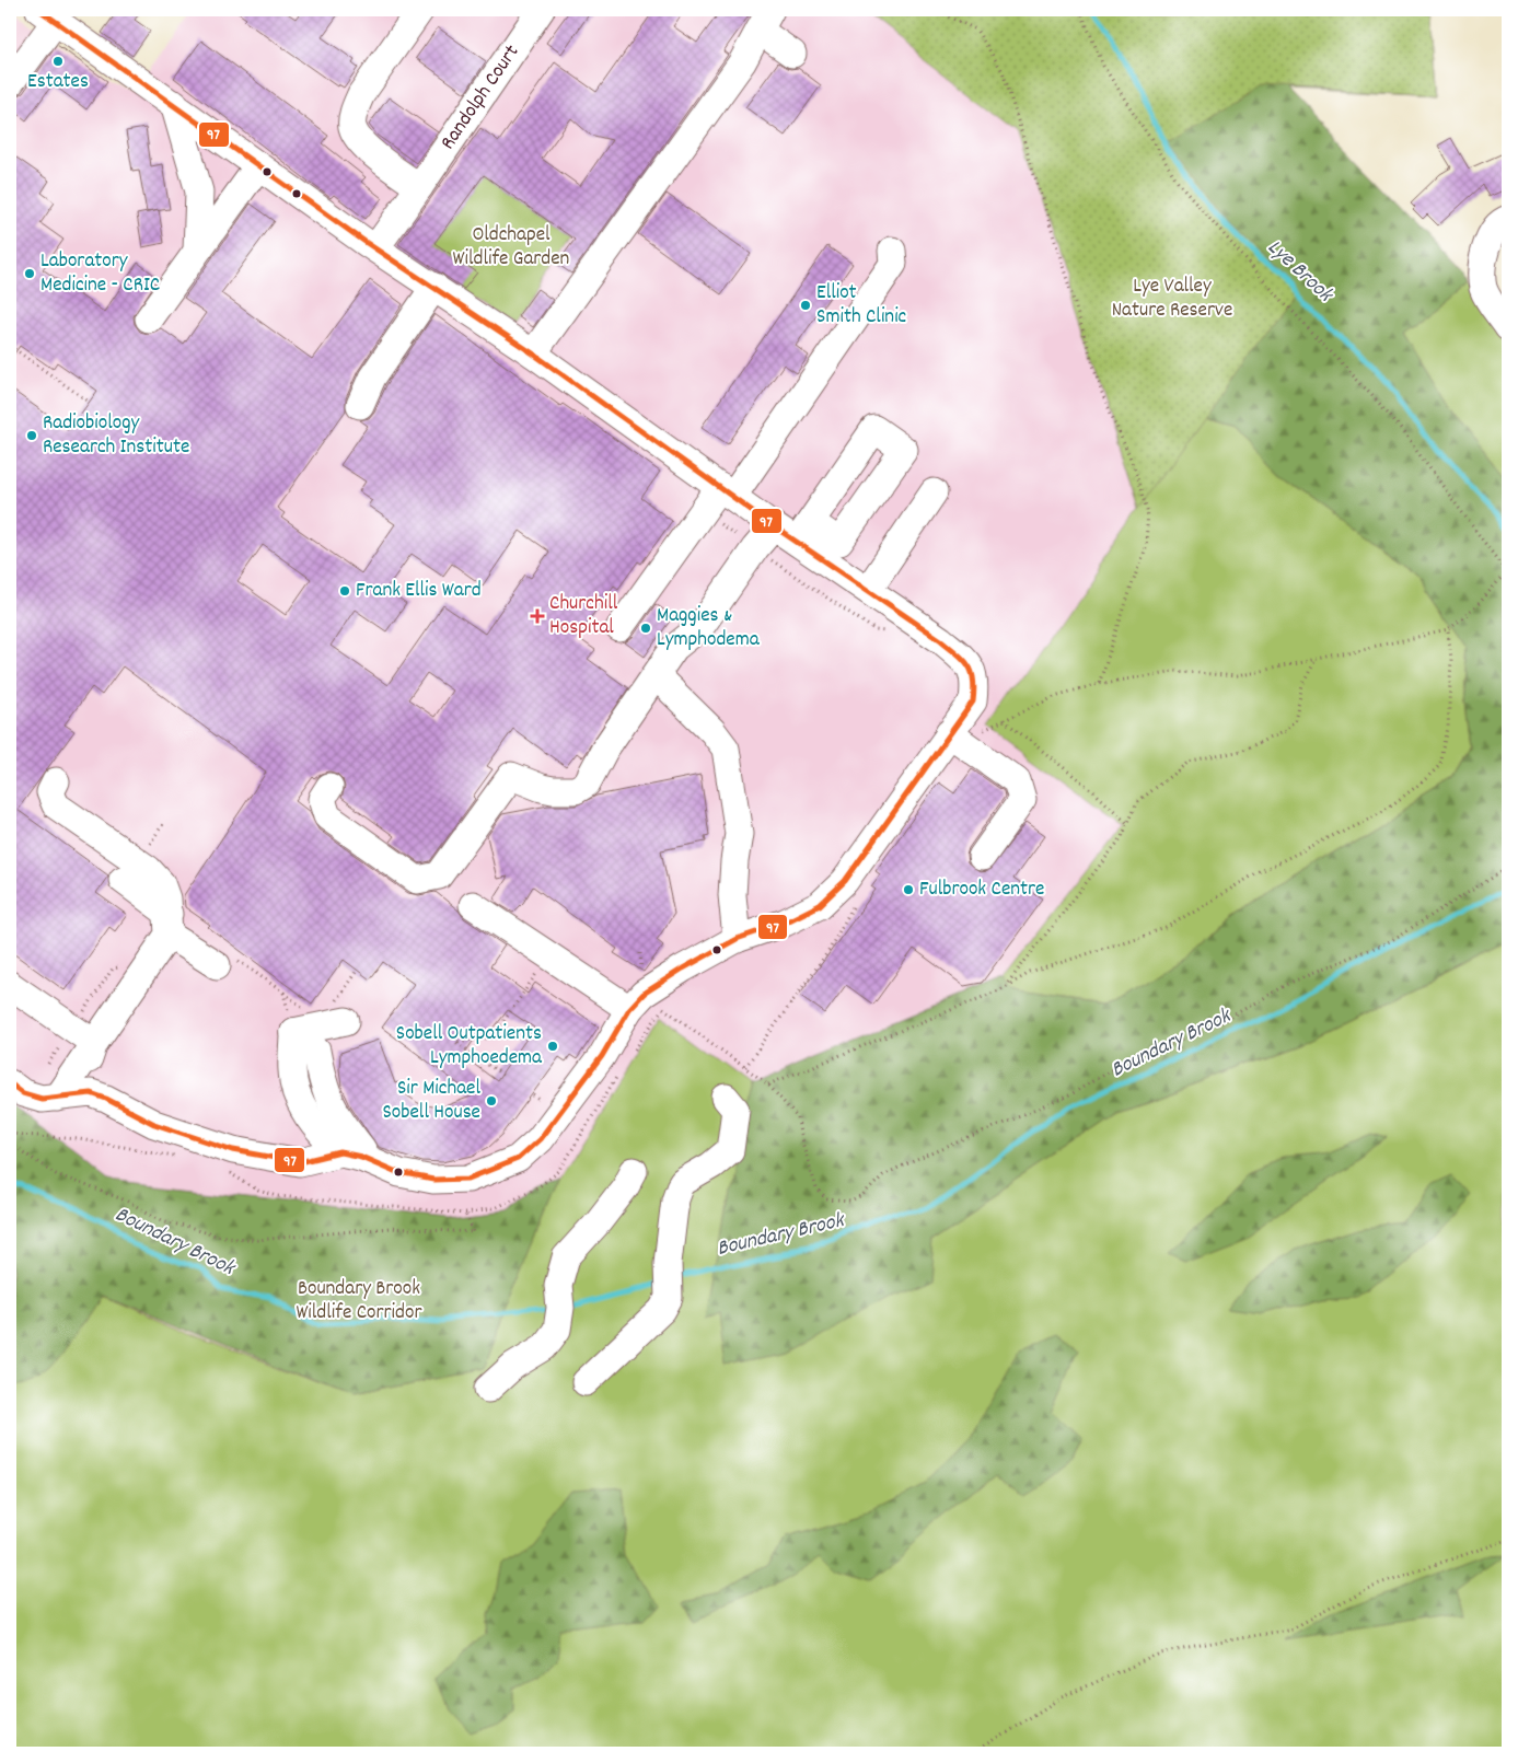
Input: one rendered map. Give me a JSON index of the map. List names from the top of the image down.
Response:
{
  "streets": {
    "street": ["Randolph Court"]
  },
  "water": ["Lye Brook", "Boundary Brook"],
  "parks": ["Oldchapel Wildlife Garden", "Lye Valley Nature Reserve", "Boundary Brook Wildlife Corridor"],
  "places": {
    "other": [
      "Estates",
      "Laboratory Medicine - CRIC",
      "Elliot Smith Clinic",
      "Radiobiology Research Institute",
      "Frank Ellis Ward",
      "Maggies & Lymphodema",
      "Fulbrook Centre",
      "Sobell Outpatients Lymphoedema",
      "Sir Michael Sobell House"
    ],
    "health": ["Churchill Hospital"]
  },
  "lines": ["transit line 97"]
}
